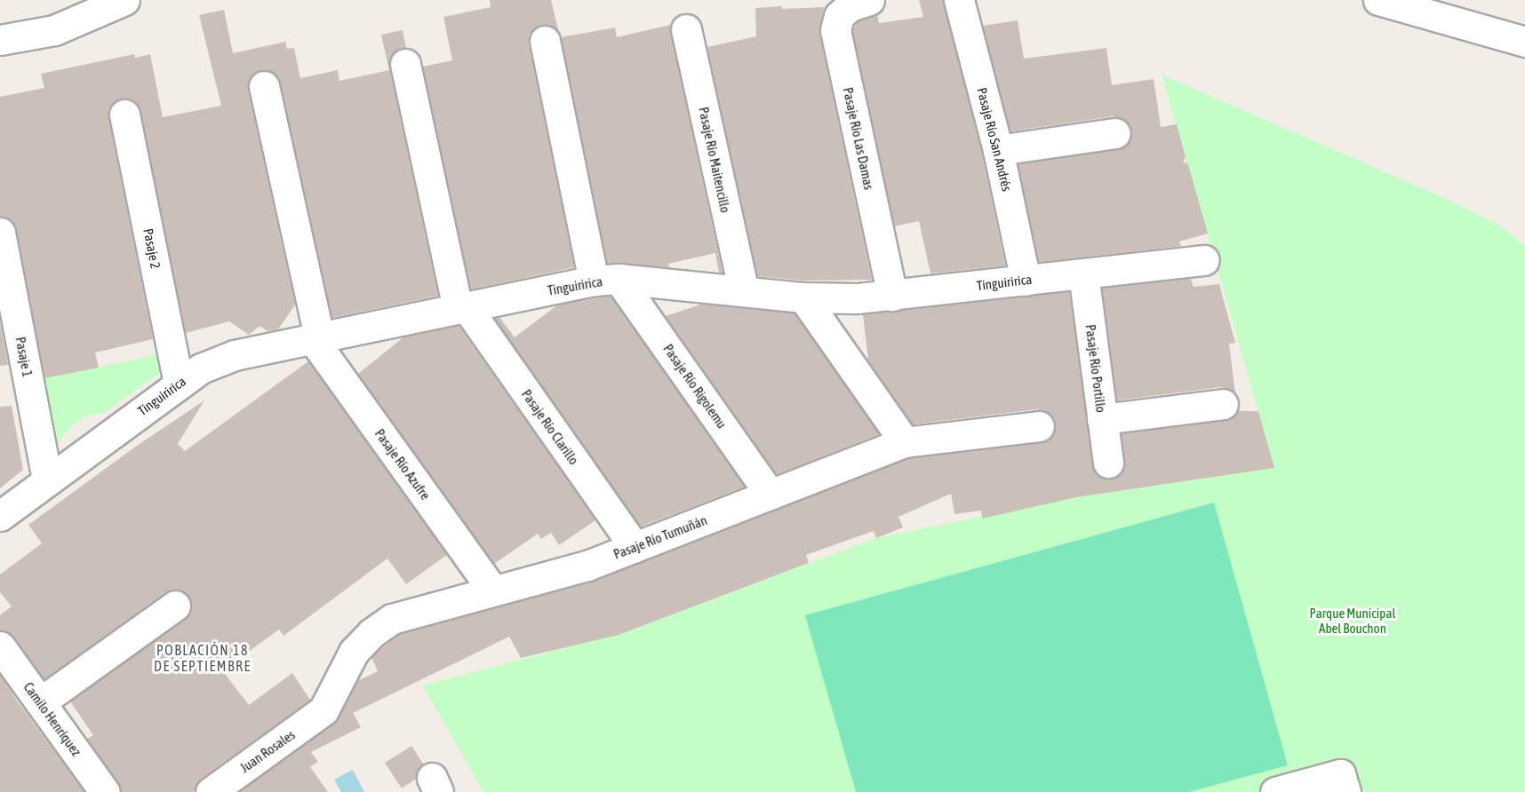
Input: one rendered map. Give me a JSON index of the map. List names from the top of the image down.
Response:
{
  "streets": {
    "street": [
      "Pasaje Río Las Damas",
      "Pasaje Río San Andrés",
      "Pasaje Río Maitencillo",
      "Pasaje 2",
      "Tinguiririca",
      "Pasaje 1",
      "Pasaje Río Portillo",
      "Pasaje Río Rigolemu",
      "Pasaje Río Clarillo",
      "Pasaje Río Azufre",
      "Pasaje Río Tumuñán",
      "Camilo Henríquez",
      "Juan Rosales"
    ]
  },
  "crossings": [
    ["Pasaje Río Las Damas", "Tinguiririca"],
    ["Pasaje Río San Andrés", "Tinguiririca"],
    ["Pasaje Río Maitencillo", "Tinguiririca"],
    ["Pasaje 2", "Tinguiririca"],
    ["Tinguiririca", "Pasaje 1"],
    ["Tinguiririca", "Pasaje Río Portillo"],
    ["Tinguiririca", "Pasaje Río Rigolemu"],
    ["Tinguiririca", "Pasaje Río Clarillo"],
    ["Tinguiririca", "Pasaje Río Azufre"],
    ["Pasaje Río Rigolemu", "Pasaje Río Tumuñán"],
    ["Pasaje Río Clarillo", "Pasaje Río Tumuñán"],
    ["Pasaje Río Azufre", "Pasaje Río Tumuñán"],
    ["Pasaje Río Tumuñán", "Juan Rosales"]
  ],
  "districts": ["POBLACIÓN 18 DE SEPTIEMBRE"],
  "parks": ["Parque Municipal Abel Bouchon"]
}
